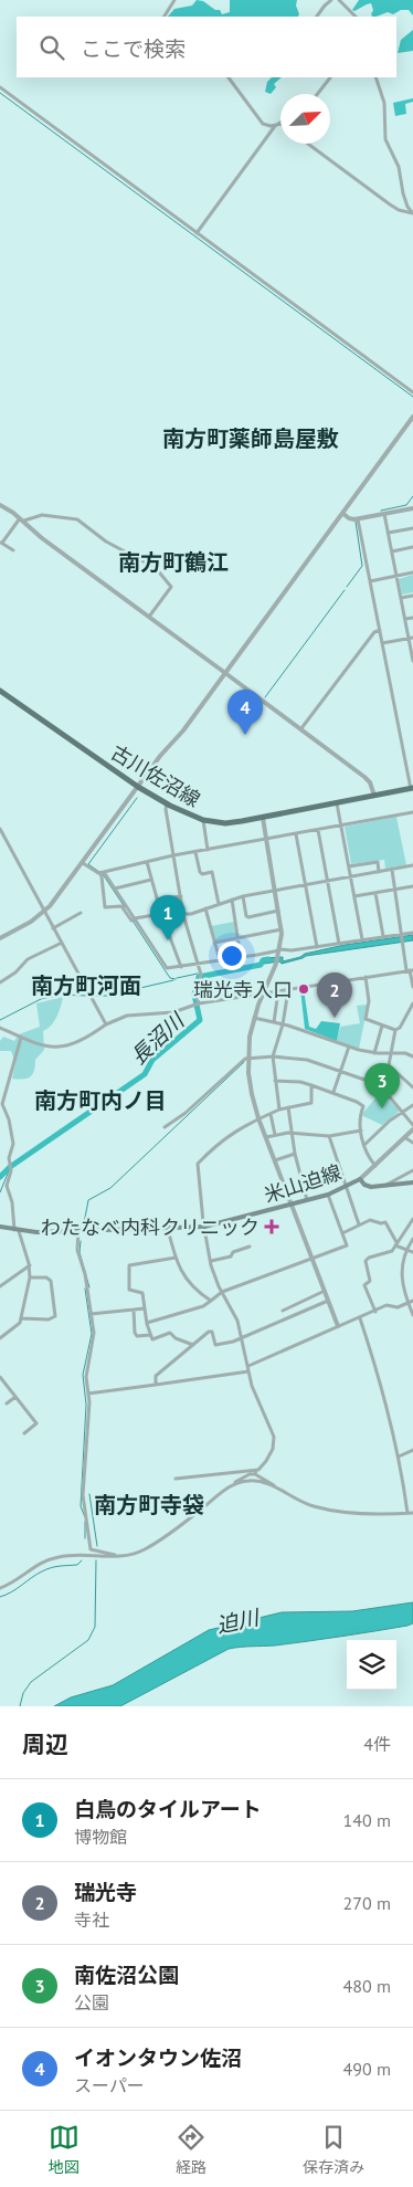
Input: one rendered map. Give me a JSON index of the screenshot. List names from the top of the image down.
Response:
{
  "streets": {
    "main road": ["古川佐沼線", "米山迫線"]
  },
  "districts": [
    "南方町薬師島屋敷",
    "南方町鶴江",
    "南方町河面",
    "南方町内ノ目",
    "南方町寺袋"
  ],
  "water": ["長沼川", "迫川"],
  "places": {
    "other": ["瑞光寺入口"],
    "health": ["わたなべ内科クリニック"]
  },
  "north": "top right",
  "page": {
    "search": "ここで検索",
    "pins": [
      "4",
      "1",
      "2",
      "3"
    ],
    "heading": ["周辺", "4件"],
    "list": [
      {
        "mark": "1",
        "name": "白鳥のタイルアート",
        "note": "博物館",
        "value": "140 m"
      },
      {
        "mark": "2",
        "name": "瑞光寺",
        "note": "寺社",
        "value": "270 m"
      },
      {
        "mark": "3",
        "name": "南佐沼公園",
        "note": "公園",
        "value": "480 m"
      },
      {
        "mark": "4",
        "name": "イオンタウン佐沼",
        "note": "スーパー",
        "value": "490 m"
      }
    ],
    "nav": ["地図", "経路", "保存済み"]
  }
}
